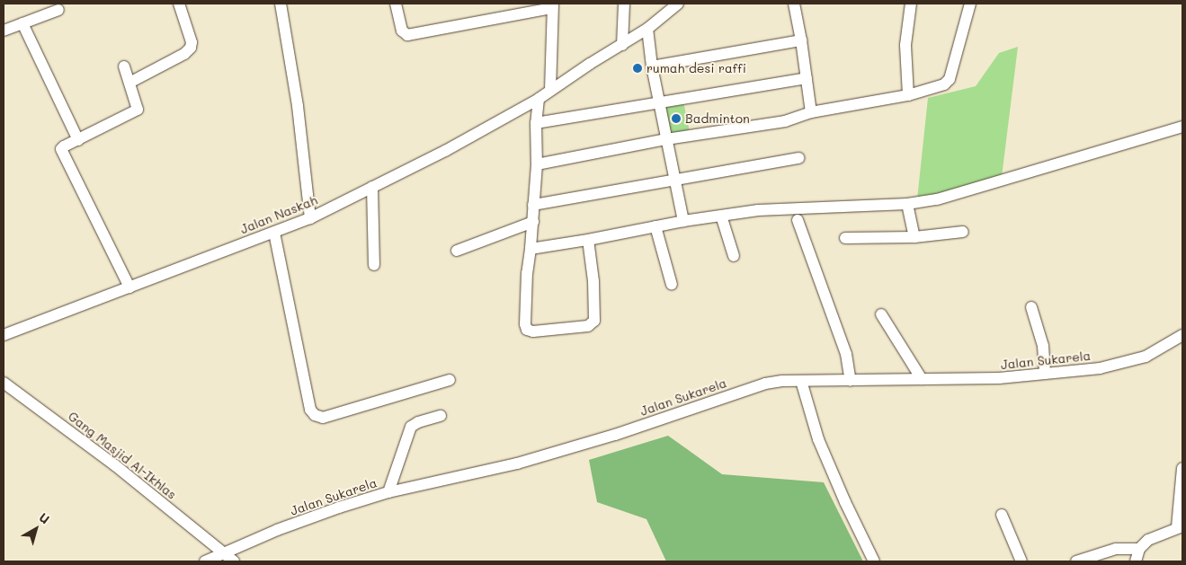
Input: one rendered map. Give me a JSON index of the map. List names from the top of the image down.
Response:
{
  "streets": {
    "street": ["Jalan Naskah", "Jalan Sukarela", "Gang Masjid Al-Ikhlas"]
  },
  "crossings": [
    ["Jalan Sukarela", "Gang Masjid Al-Ikhlas"]
  ],
  "places": ["rumah desi raffi", "Badminton"],
  "north": "top right"
}
